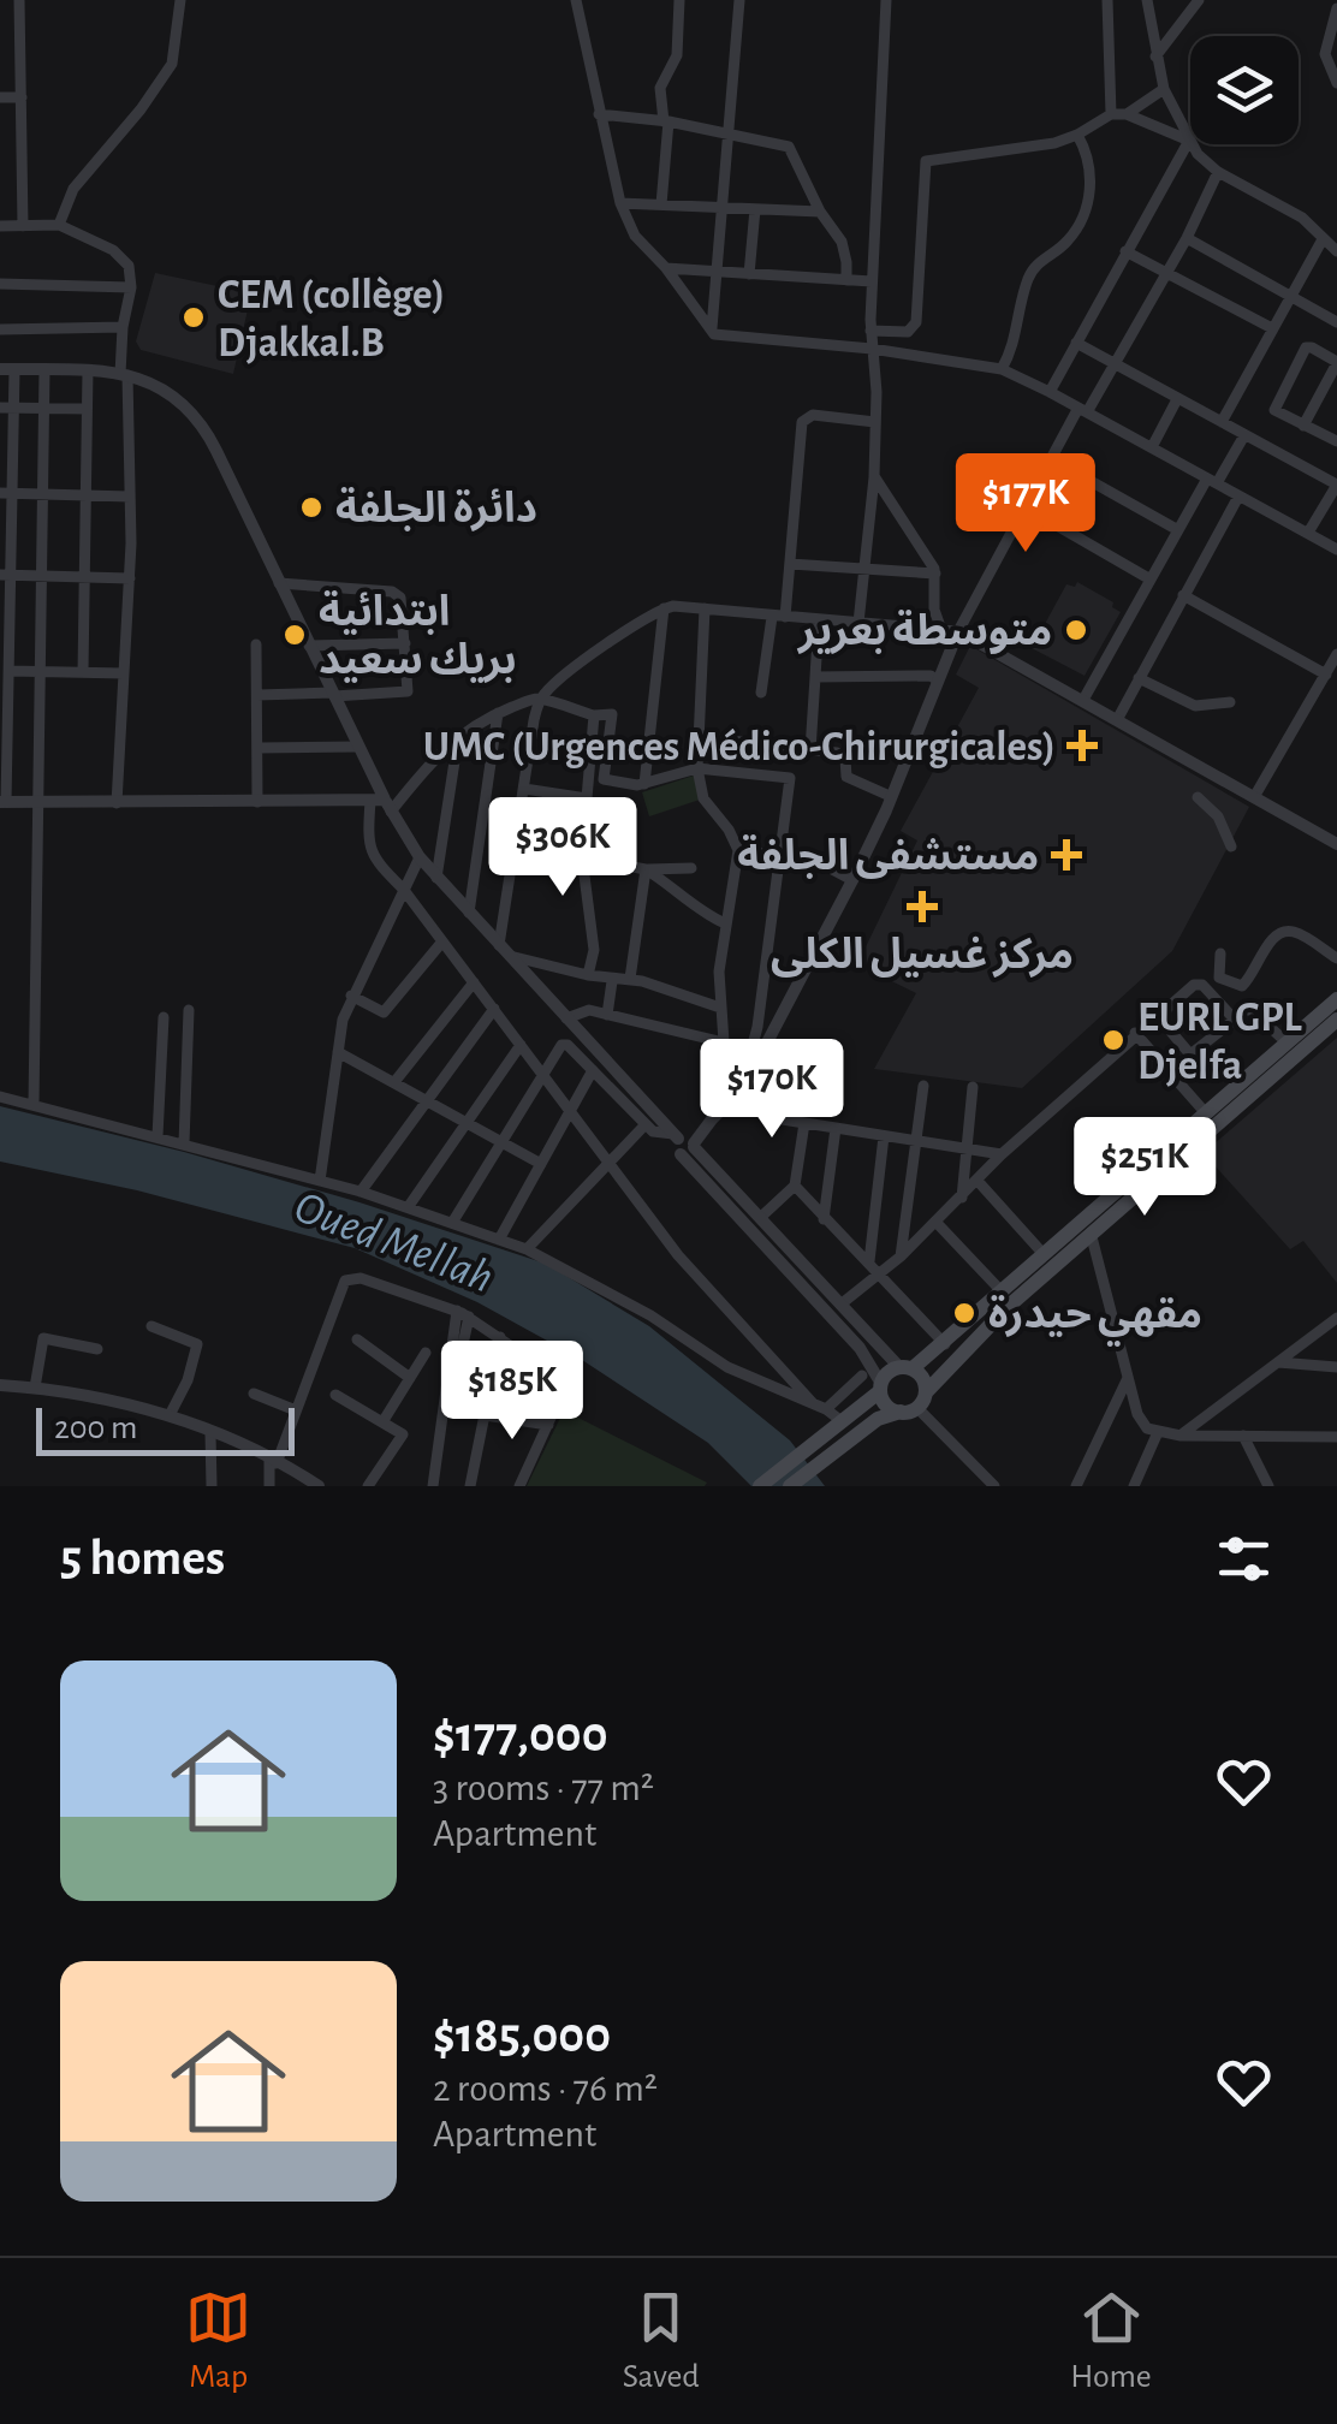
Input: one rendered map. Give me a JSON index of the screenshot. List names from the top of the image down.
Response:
{
  "water": ["Oued Mellah"],
  "places": {
    "other": [
      "CEM (collège) Djakkal.B",
      "دائرة الجلفة",
      "متوسطة بعرير",
      "ابتدائية بريك سعيد",
      "EURL GPL Djelfa",
      "مقهي حيدرة"
    ],
    "health": ["UMC (Urgences Médico-Chirurgicales)", "مستشفى الجلفة", "مركز غسيل الكلى"]
  },
  "scale_bar": "200 m",
  "page": {
    "price": [
      "$177K",
      "$306K",
      "$170K",
      "$251K",
      "$185K"
    ],
    "scale": "200 m",
    "heading": "5 homes",
    "list": [
      {
        "name": "$177,000",
        "note": "3 rooms · 77 m² · Apartment"
      },
      {
        "name": "$185,000",
        "note": "2 rooms · 76 m² · Apartment"
      }
    ],
    "tabs": ["Map", "Saved", "Home"]
  }
}
